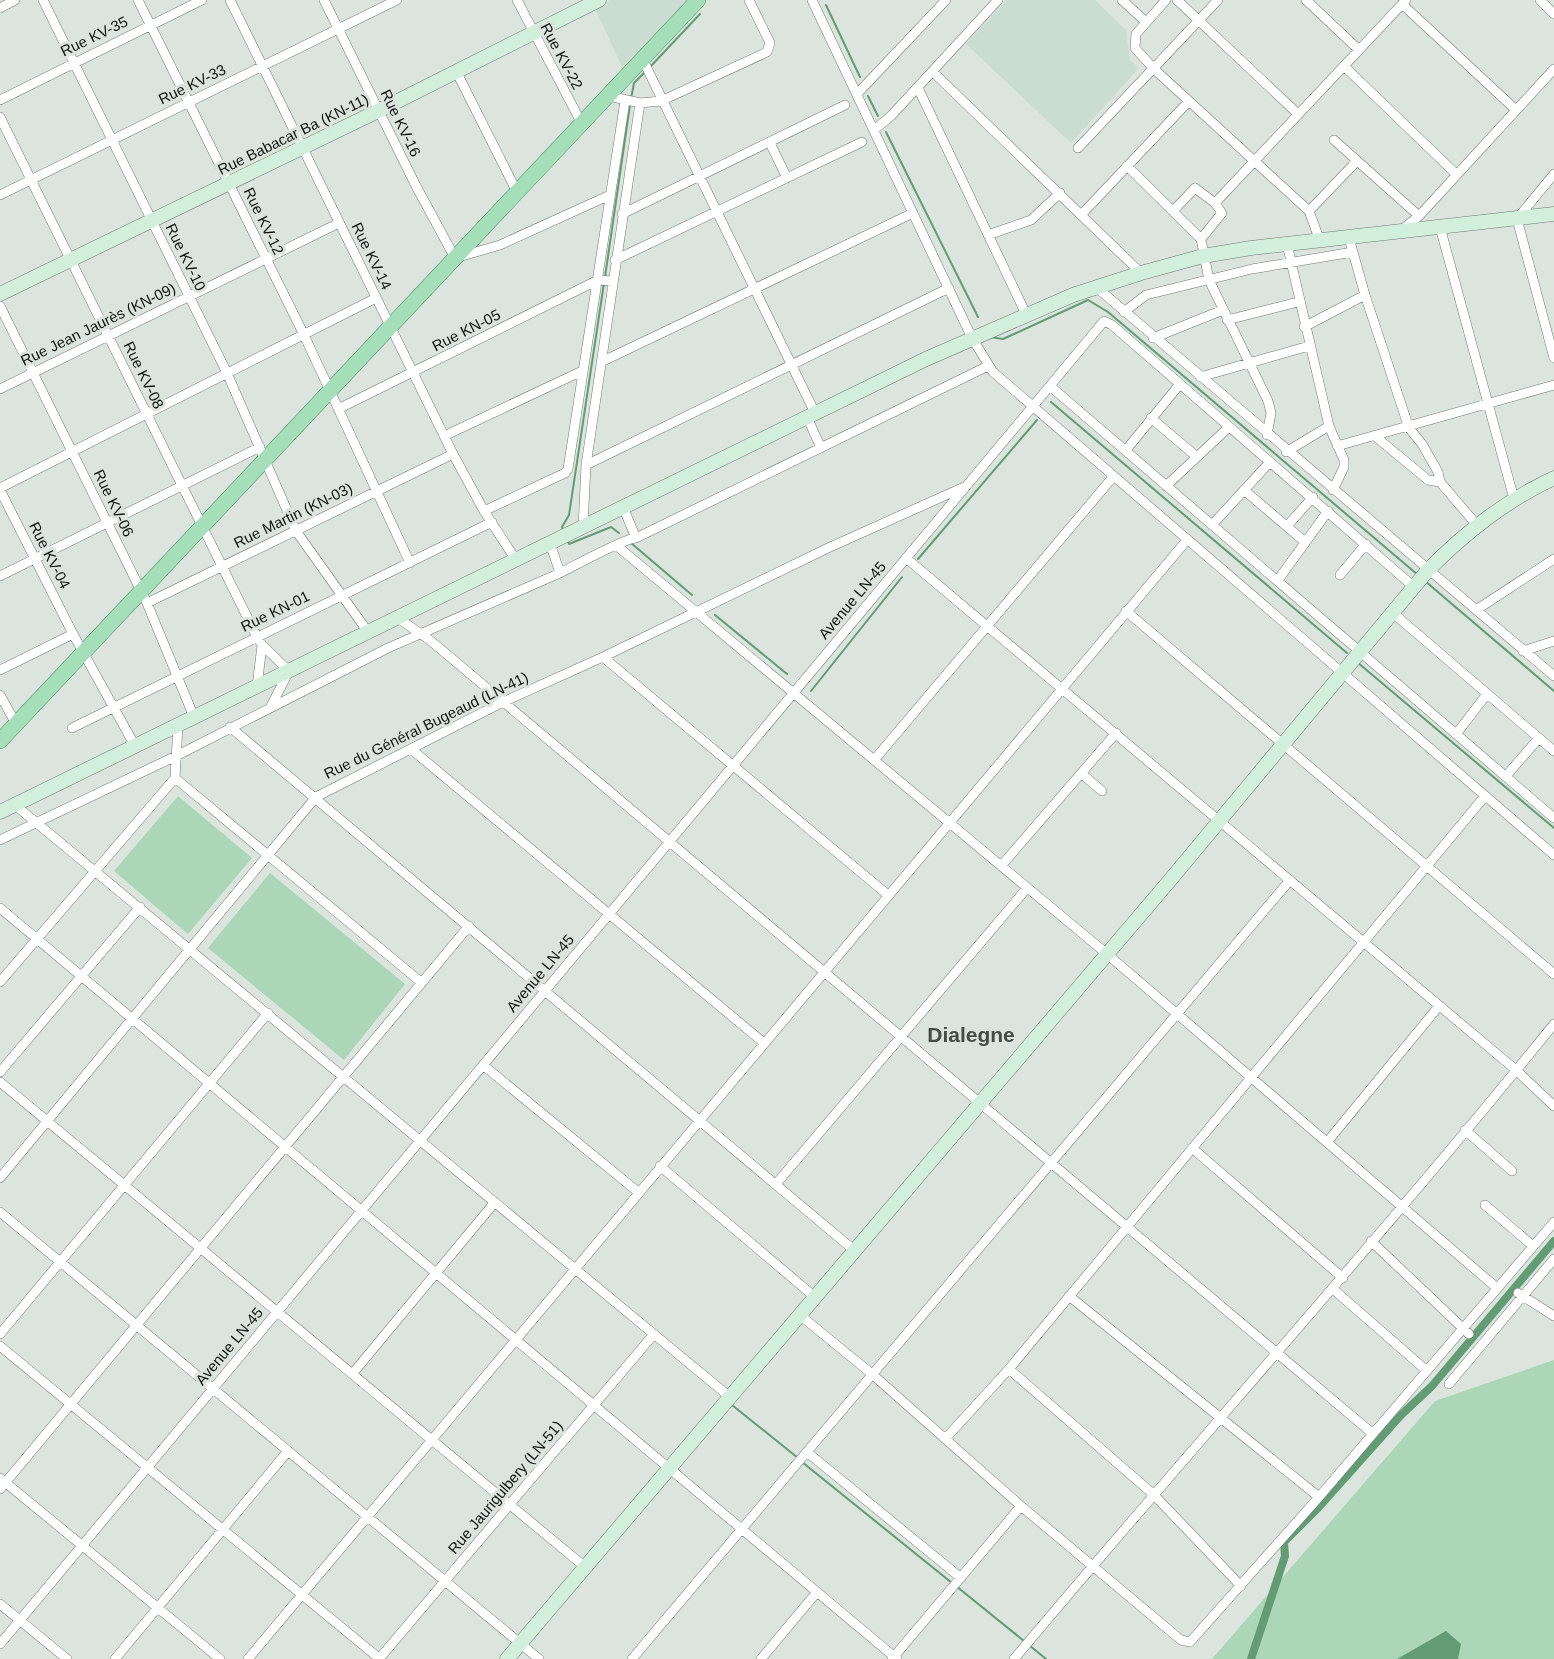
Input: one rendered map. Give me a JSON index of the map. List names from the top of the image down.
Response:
{
  "streets": {
    "street": [
      "Rue KV-35",
      "Rue KV-22",
      "Rue KV-33",
      "Rue KV-16",
      "Rue Babacar Ba (KN-11)",
      "Rue KV-12",
      "Rue KV-14",
      "Rue KV-10",
      "Rue Jean Jaurès (KN-09)",
      "Rue KN-05",
      "Rue KV-08",
      "Rue KV-06",
      "Rue Martin (KN-03)",
      "Rue KV-04",
      "Avenue LN-45",
      "Rue KN-01",
      "Rue du Général Bugeaud (LN-41)",
      "Rue Jaurigulbery (LN-51)"
    ]
  },
  "crossings": [
    ["Rue KV-35", "Rue KV-12"],
    ["Rue KV-35", "Rue KV-10"],
    ["Rue KV-22", "Rue Babacar Ba (KN-11)"],
    ["Rue KV-33", "Rue KV-16"],
    ["Rue KV-33", "Rue KV-12"],
    ["Rue KV-33", "Rue KV-14"],
    ["Rue KV-33", "Rue KV-10"],
    ["Rue KV-33", "Rue KV-08"],
    ["Rue KV-16", "Rue Babacar Ba (KN-11)"],
    ["Rue Babacar Ba (KN-11)", "Rue KV-12"],
    ["Rue Babacar Ba (KN-11)", "Rue KV-14"],
    ["Rue Babacar Ba (KN-11)", "Rue KV-10"],
    ["Rue Babacar Ba (KN-11)", "Rue KV-08"],
    ["Rue KV-12", "Rue Jean Jaurès (KN-09)"],
    ["Rue KV-12", "Rue KN-05"],
    ["Rue KV-12", "Rue Martin (KN-03)"],
    ["Rue KV-12", "Rue KN-01"],
    ["Rue KV-14", "Rue Jean Jaurès (KN-09)"],
    ["Rue KV-14", "Rue KN-05"],
    ["Rue KV-14", "Rue Martin (KN-03)"],
    ["Rue KV-14", "Rue KN-01"],
    ["Rue KV-10", "Rue Jean Jaurès (KN-09)"],
    ["Rue KV-10", "Rue Martin (KN-03)"],
    ["Rue KV-10", "Rue KN-01"],
    ["Rue Jean Jaurès (KN-09)", "Rue KV-08"],
    ["Rue Jean Jaurès (KN-09)", "Rue KV-06"],
    ["Rue KV-08", "Rue Martin (KN-03)"],
    ["Rue KV-08", "Rue KN-01"],
    ["Rue KV-06", "Rue Martin (KN-03)"],
    ["Rue KV-06", "Rue KN-01"],
    ["Rue KV-04", "Rue KN-01"],
    ["Avenue LN-45", "Rue du Général Bugeaud (LN-41)"]
  ],
  "districts": ["Dialegne"]
}
